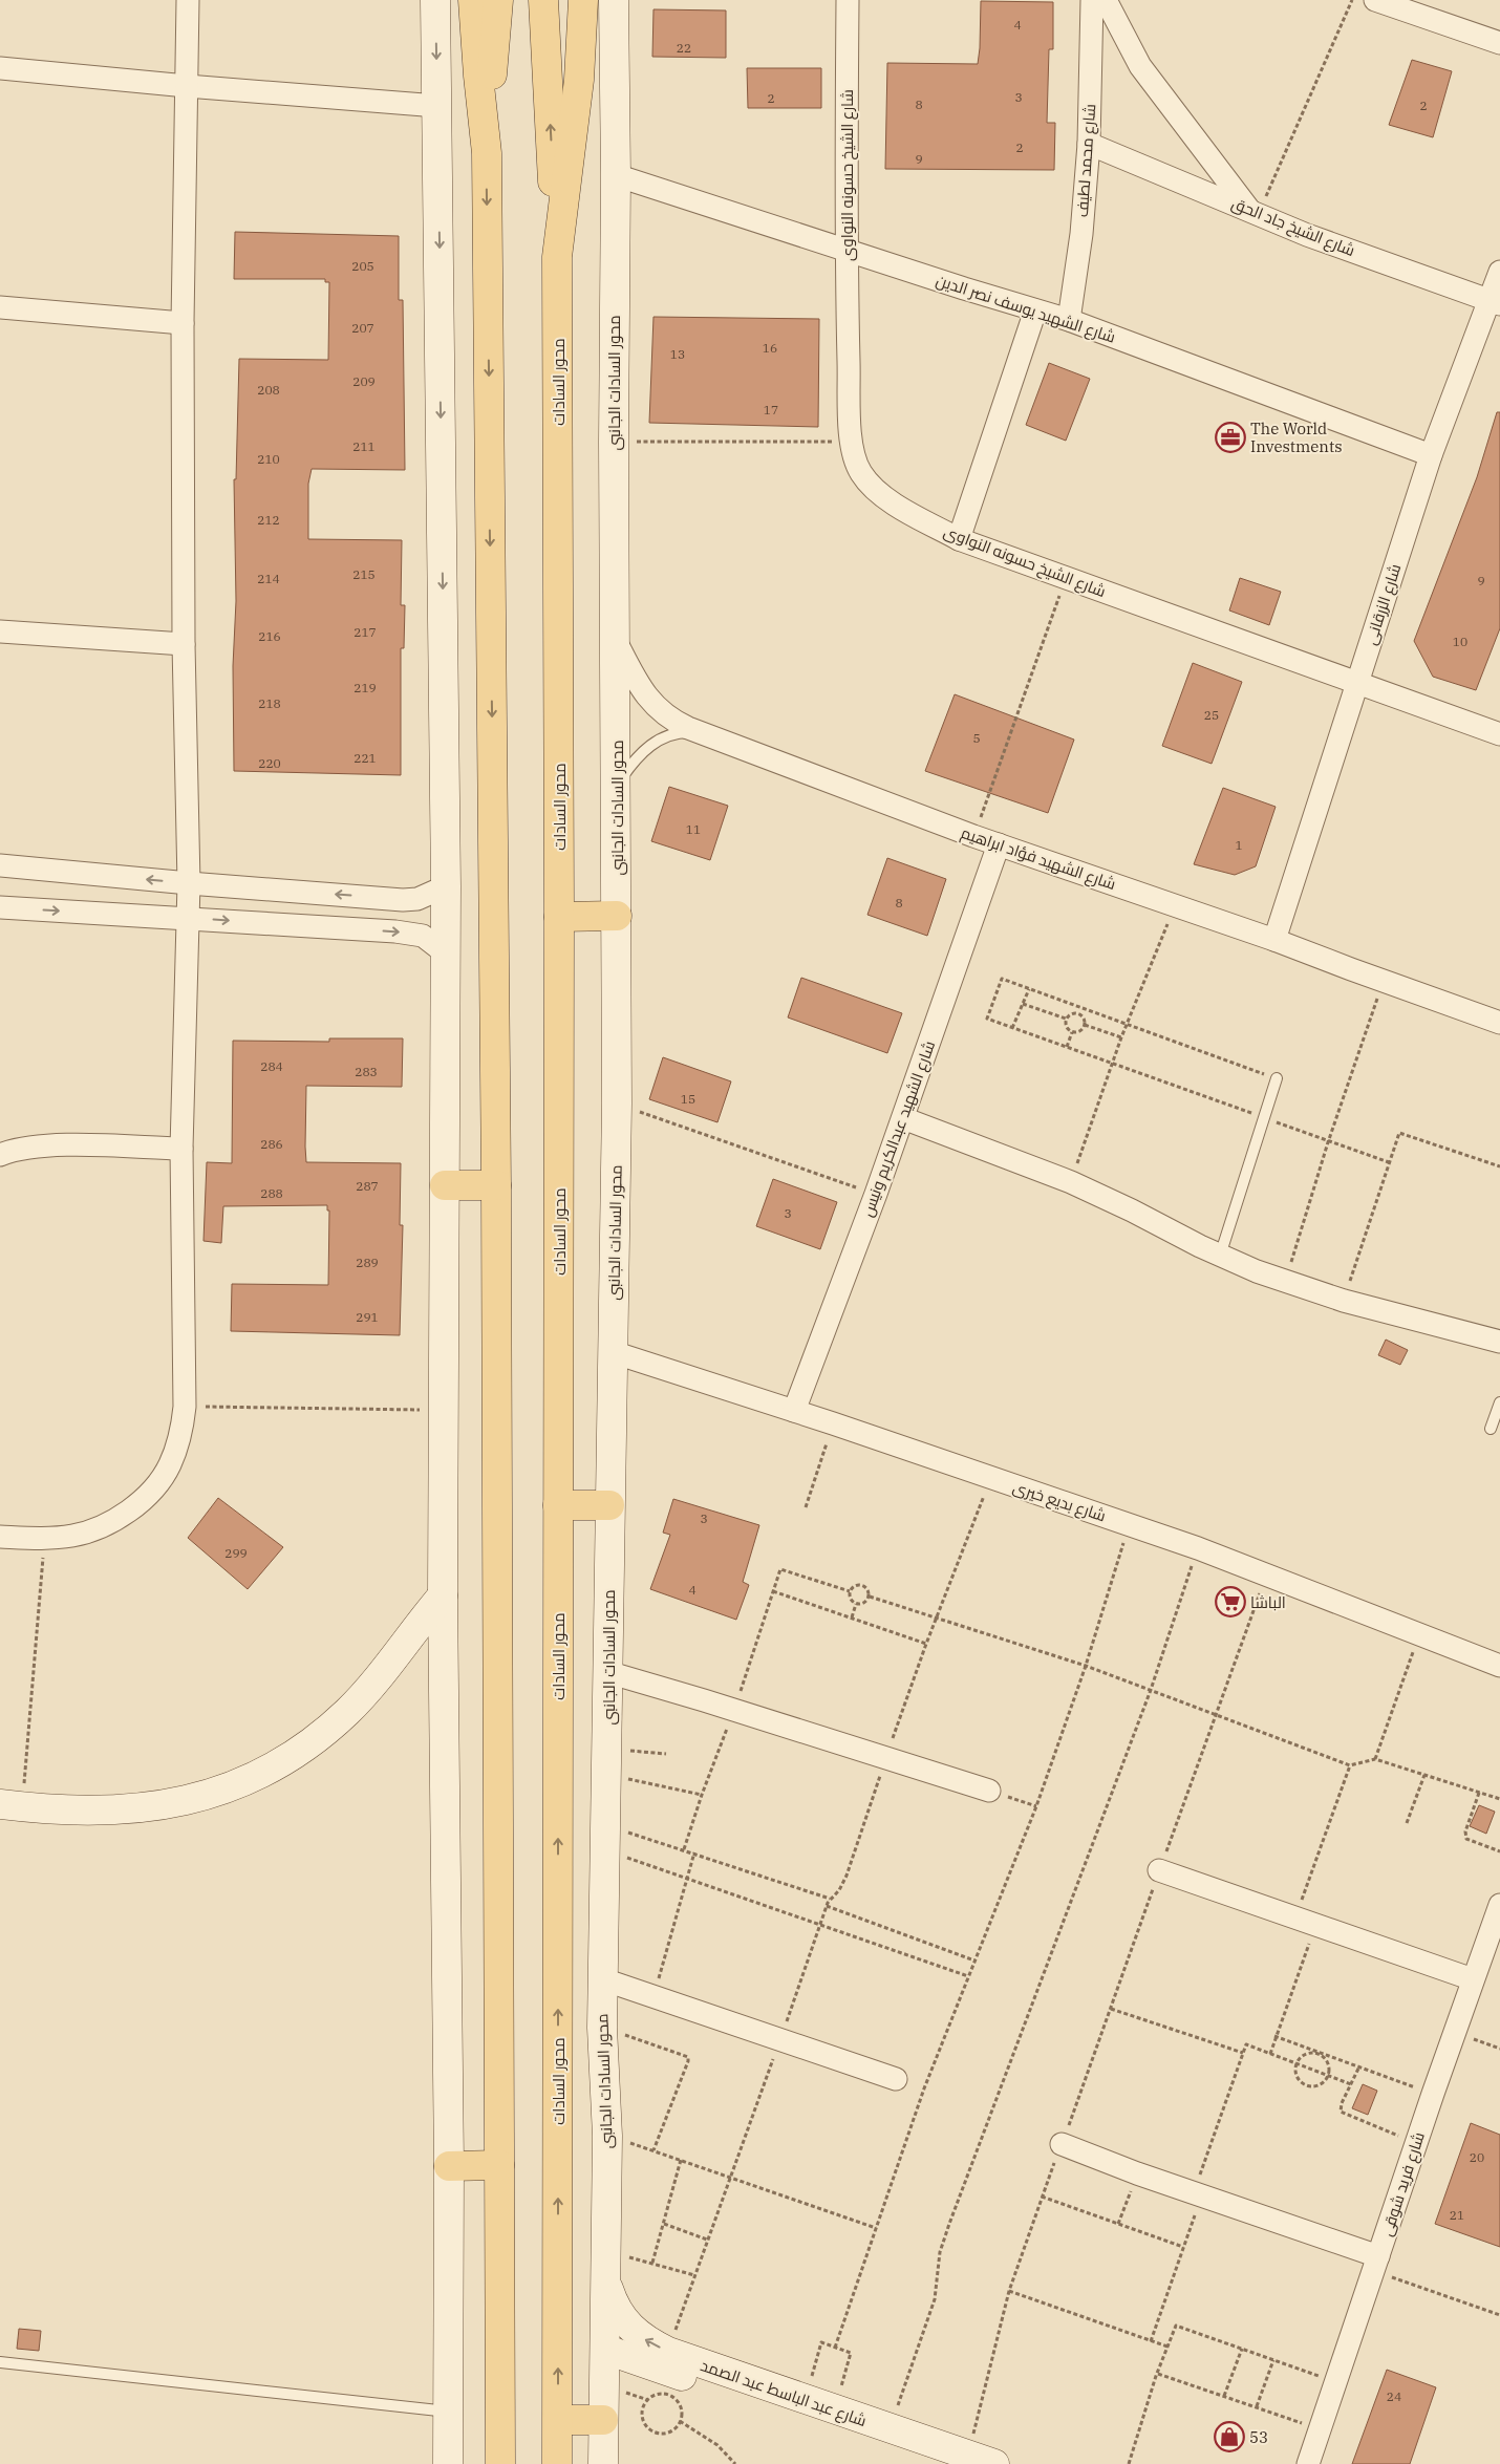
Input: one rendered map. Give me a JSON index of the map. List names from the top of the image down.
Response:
{
  "streets": {
    "main road": ["محور السادات"],
    "street": [
      "شارع محمد لطيف",
      "شارع الشيخ حسونه النواوى",
      "شارع الشيخ جاد الحق",
      "شارع الشهيد يوسف نصر الدين",
      "محور السادات الجانبى",
      "شارع الزرقانى",
      "شارع الشهيد فؤاد ابراهيم",
      "شارع الشهيد عبدالكريم ونيس",
      "شارع بديع خيرى",
      "شارع فريد شوقى",
      "شارع عبد الباسط عبد الصمد"
    ]
  },
  "crossings": [
    ["شارع محمد لطيف", "شارع الشيخ جاد الحق"],
    ["شارع محمد لطيف", "شارع الشهيد يوسف نصر الدين"],
    ["شارع الشيخ حسونه النواوى", "شارع الشهيد يوسف نصر الدين"],
    ["شارع الشيخ حسونه النواوى", "شارع الزرقانى"],
    ["شارع الشيخ جاد الحق", "شارع الزرقانى"],
    ["شارع الشهيد يوسف نصر الدين", "محور السادات الجانبى"],
    ["شارع الشهيد يوسف نصر الدين", "شارع الزرقانى"],
    ["محور السادات الجانبى", "شارع الشهيد فؤاد ابراهيم"],
    ["محور السادات الجانبى", "شارع بديع خيرى"],
    ["محور السادات الجانبى", "شارع عبد الباسط عبد الصمد"],
    ["شارع الزرقانى", "شارع الشهيد فؤاد ابراهيم"],
    ["شارع الشهيد فؤاد ابراهيم", "شارع الشهيد عبدالكريم ونيس"],
    ["شارع الشهيد عبدالكريم ونيس", "شارع بديع خيرى"]
  ],
  "places": {
    "office": ["The World Investments"],
    "supermarket": ["الباشا"],
    "shop": ["53"]
  },
  "house_numbers": [
    "4",
    "22",
    "3",
    "2",
    "8",
    "2",
    "2",
    "9",
    "205",
    "207",
    "16",
    "13",
    "209",
    "208",
    "17",
    "211",
    "210",
    "212",
    "215",
    "214",
    "9",
    "217",
    "216",
    "10",
    "219",
    "218",
    "25",
    "5",
    "221",
    "220",
    "11",
    "1",
    "8",
    "284",
    "283",
    "15",
    "286",
    "287",
    "288",
    "3",
    "289",
    "291",
    "3",
    "299",
    "4",
    "20",
    "21",
    "24"
  ]
}
